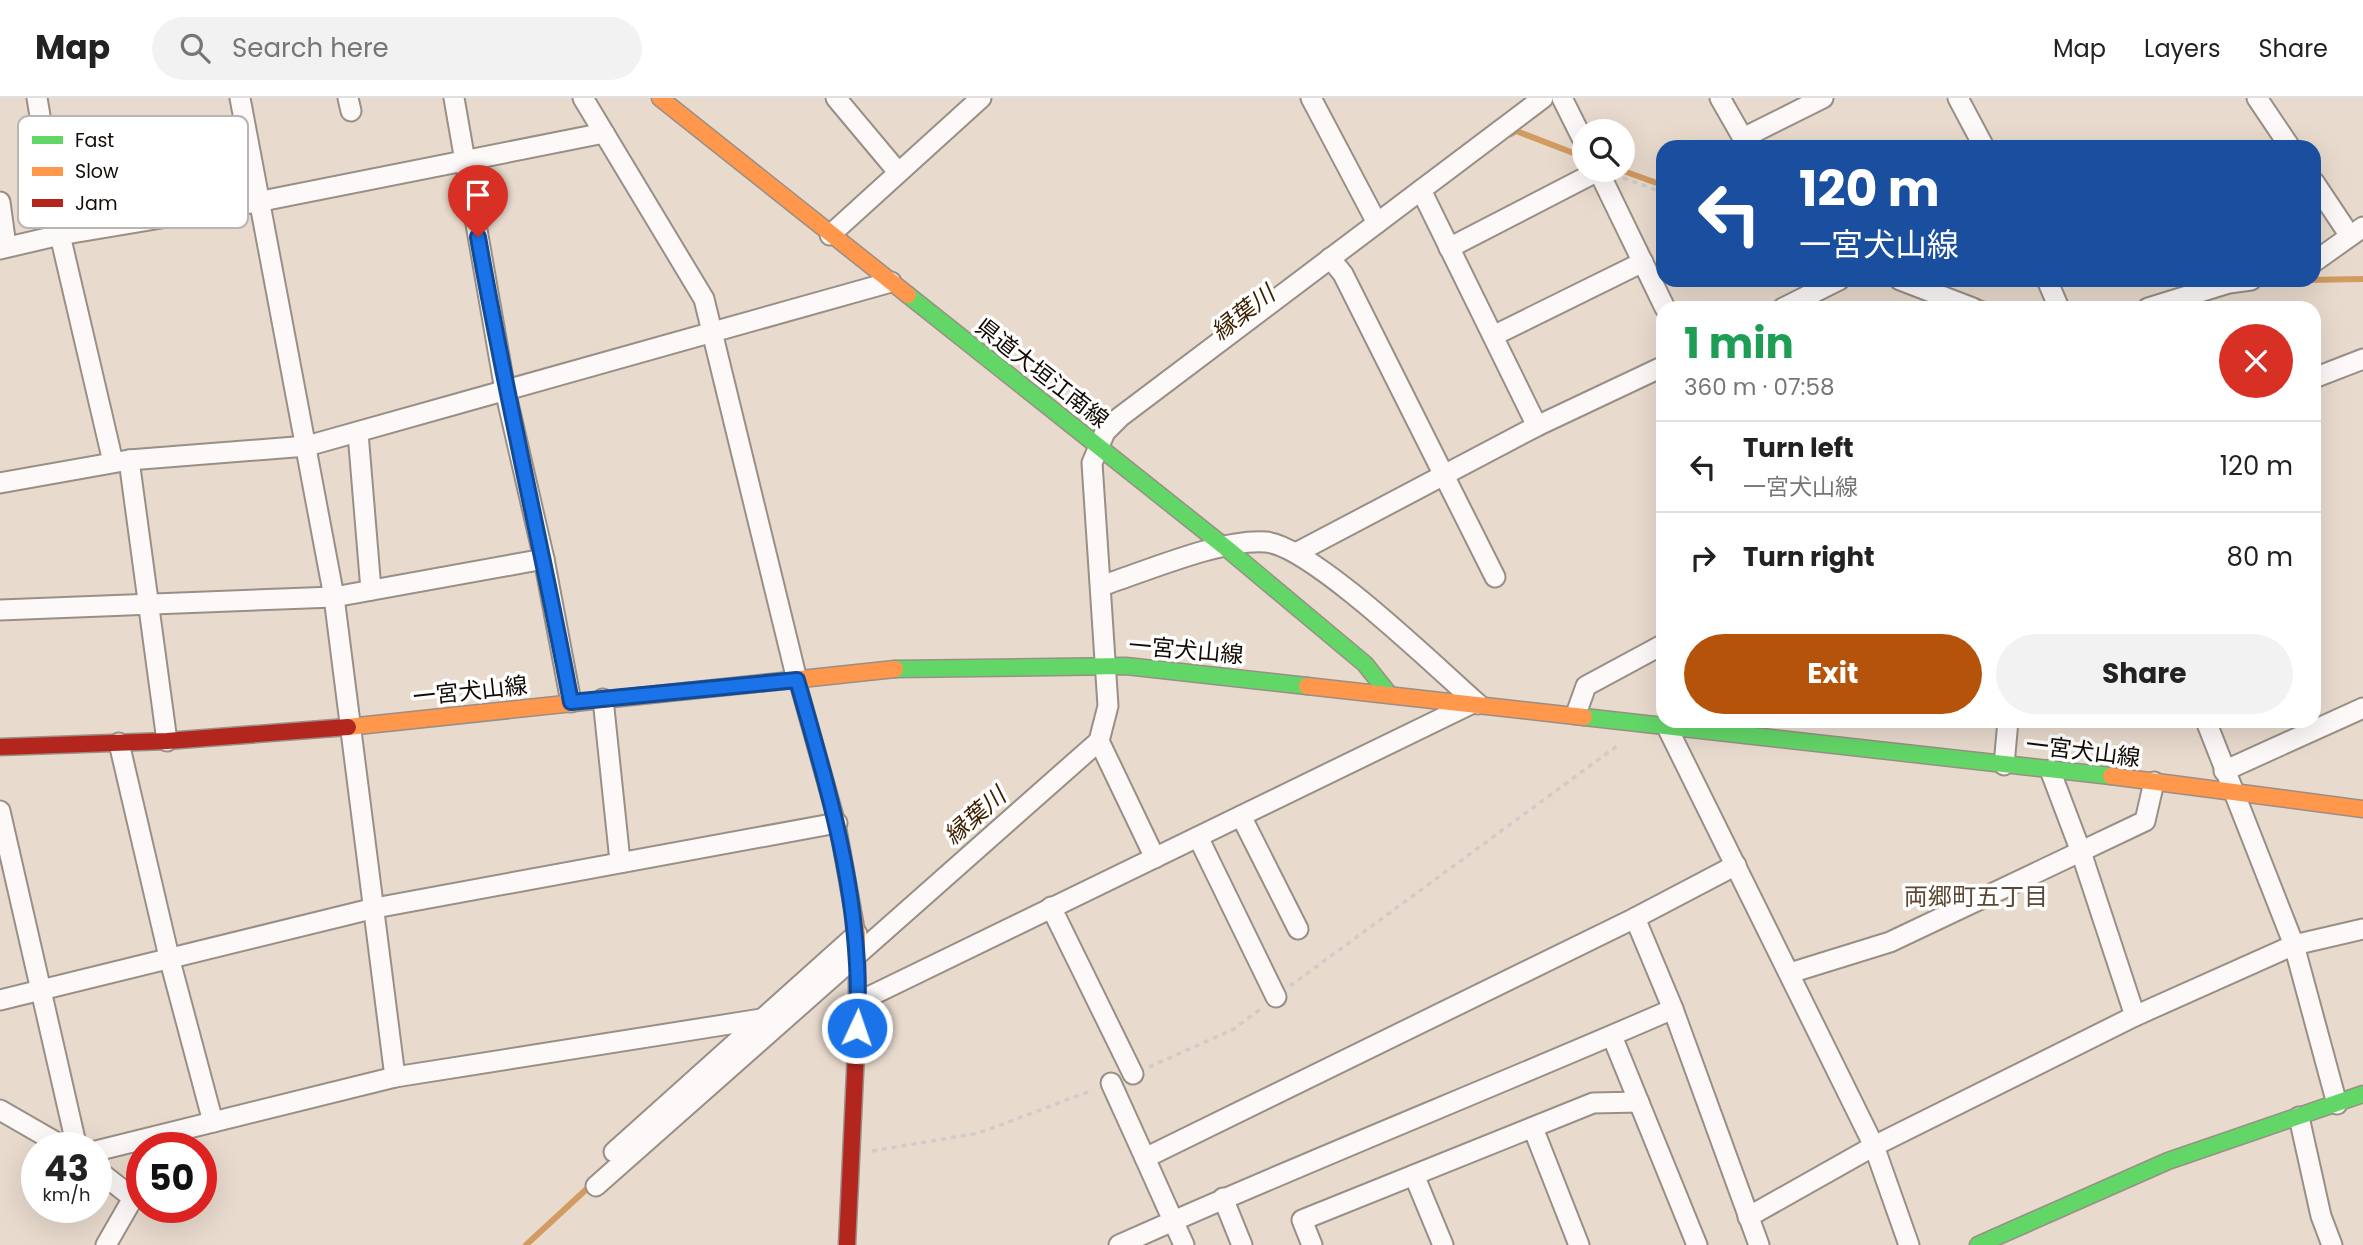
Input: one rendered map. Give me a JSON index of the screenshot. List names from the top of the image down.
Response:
{
  "streets": {
    "main road": ["県道大垣江南線", "一宮犬山線"]
  },
  "crossings": [
    ["県道大垣江南線", "一宮犬山線"]
  ],
  "districts": ["両郷町五丁目"],
  "water": ["縁葉川"],
  "legend": ["Fast", "Slow", "Jam"],
  "page": {
    "header": "Map",
    "search": "Search here",
    "nav": ["Map", "Layers", "Share"],
    "turn": ["120 m", "一宮犬山線"],
    "heading": ["1 min", "360 m · 07:58"],
    "list": [
      {
        "name": "Turn left",
        "note": "一宮犬山線",
        "value": "120 m"
      },
      {
        "name": "Turn right",
        "value": "80 m"
      }
    ],
    "buttons": ["Exit", "Share"],
    "speed": "43 km/h",
    "limit": "50"
  }
}
